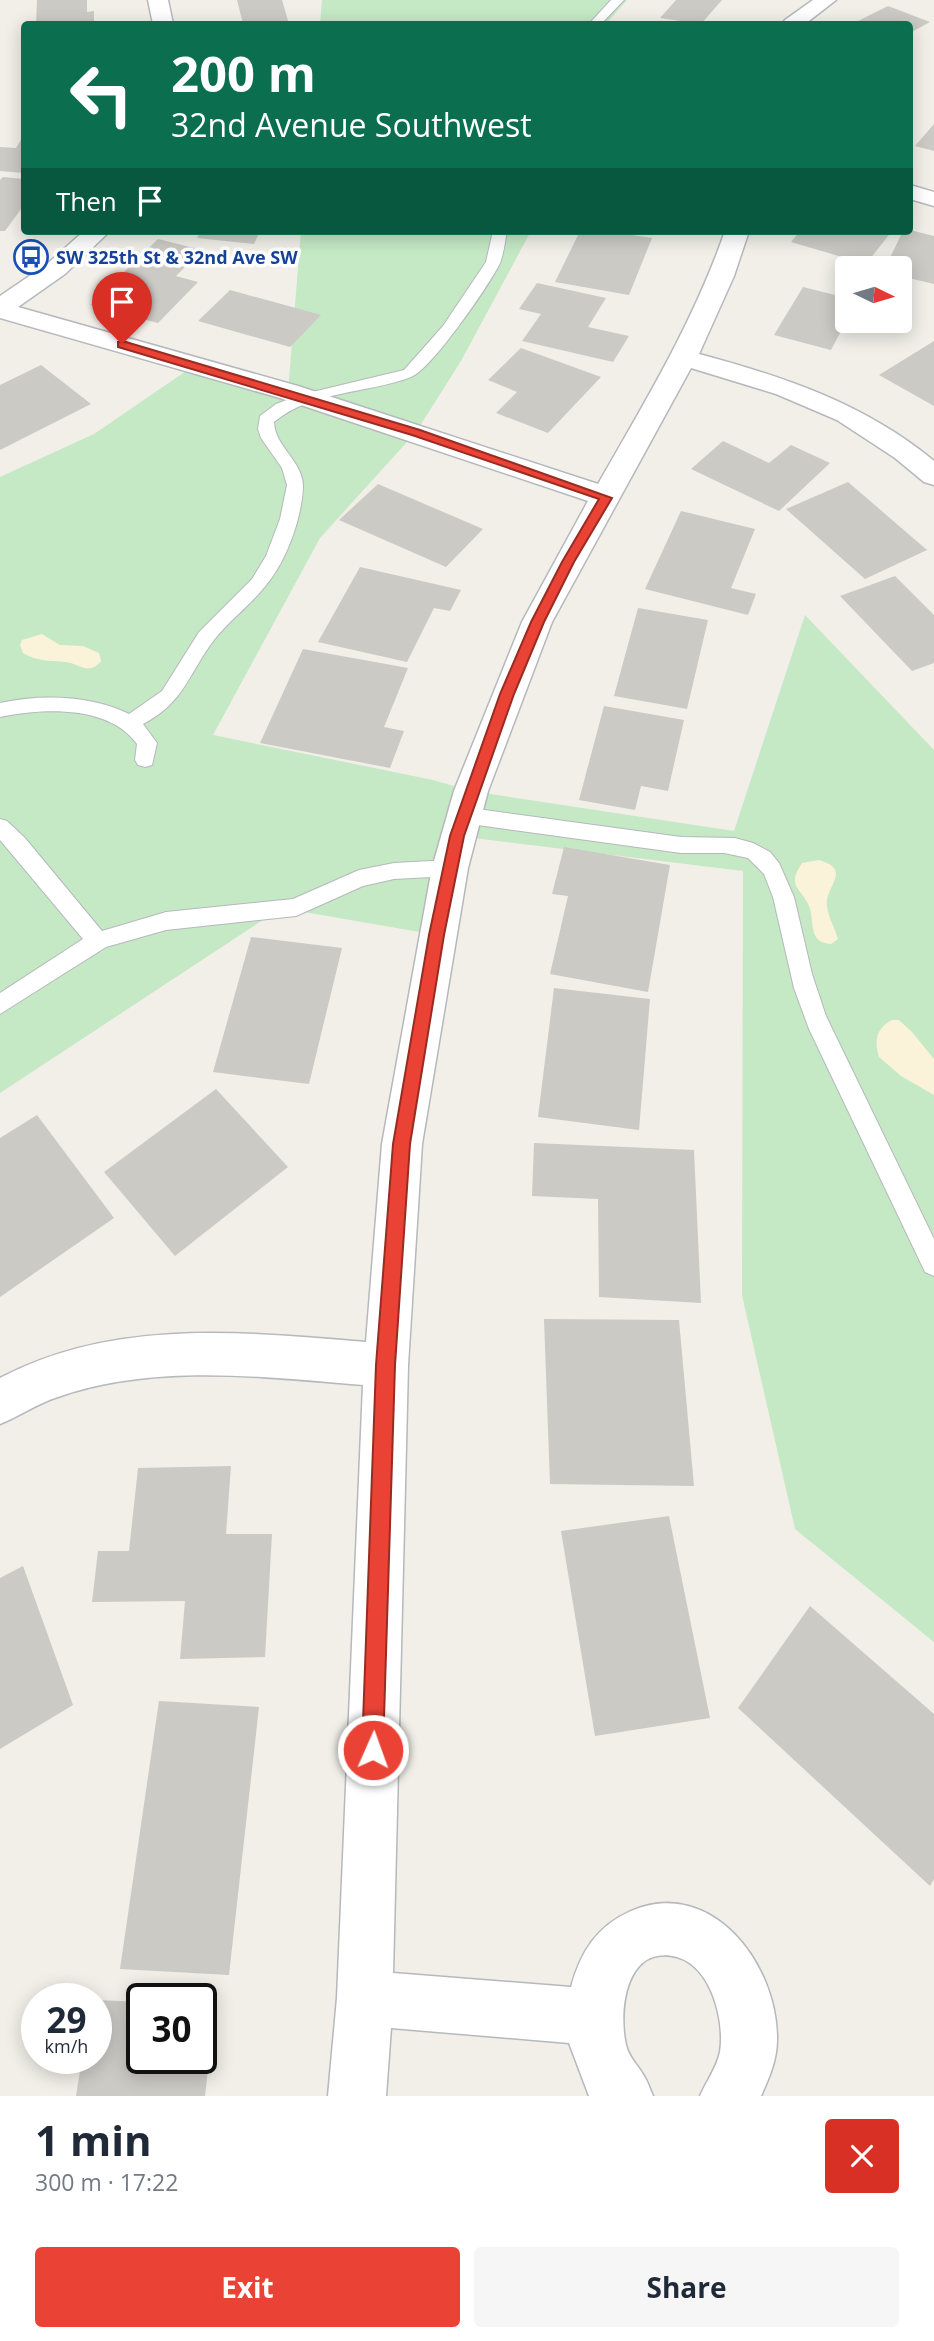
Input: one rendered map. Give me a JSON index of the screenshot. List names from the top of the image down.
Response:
{
  "places": {
    "bus stop": ["SW 325th St & 32nd Ave SW"]
  },
  "north": "right",
  "page": {
    "turn": ["200 m", "32nd Avenue Southwest"],
    "then": "Then",
    "speed": "29 km/h",
    "limit": "30",
    "heading": ["1 min", "300 m · 17:22"],
    "buttons": ["Exit", "Share"]
  }
}
